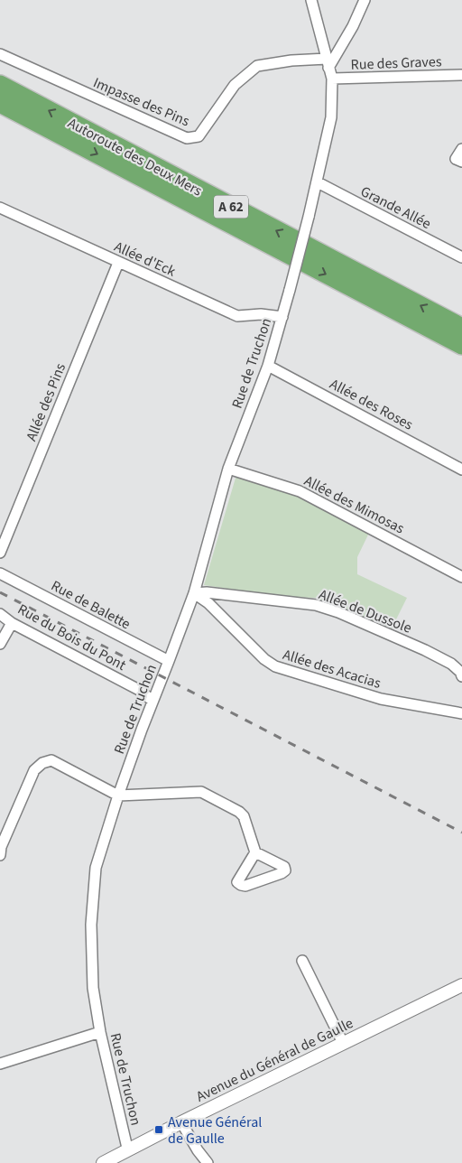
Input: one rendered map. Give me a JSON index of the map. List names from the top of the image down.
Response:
{
  "streets": {
    "highway": ["Autoroute des Deux Mers", "A 62"],
    "street": [
      "Rue des Graves",
      "Impasse des Pins",
      "Grande Allée",
      "Allée d'Eck",
      "Rue de Truchon",
      "Allée des Pins",
      "Allée des Roses",
      "Allée des Mimosas",
      "Rue de Balette",
      "Allée de Dussole",
      "Rue du Bois du Pont",
      "Allée des Acacias",
      "Avenue du Général de Gaulle"
    ]
  },
  "crossings": [
    ["Grande Allée", "Rue de Truchon"],
    ["Allée d'Eck", "Rue de Truchon"],
    ["Allée d'Eck", "Allée des Pins"],
    ["Rue de Truchon", "Allée des Roses"],
    ["Rue de Truchon", "Allée des Mimosas"],
    ["Rue de Truchon", "Rue de Balette"],
    ["Rue de Truchon", "Allée de Dussole"],
    ["Rue de Truchon", "Rue du Bois du Pont"],
    ["Rue de Truchon", "Allée des Acacias"],
    ["Rue de Truchon", "Avenue du Général de Gaulle"],
    ["Allée de Dussole", "Allée des Acacias"]
  ],
  "places": {
    "transit": ["Avenue Général de Gaulle"]
  }
}
